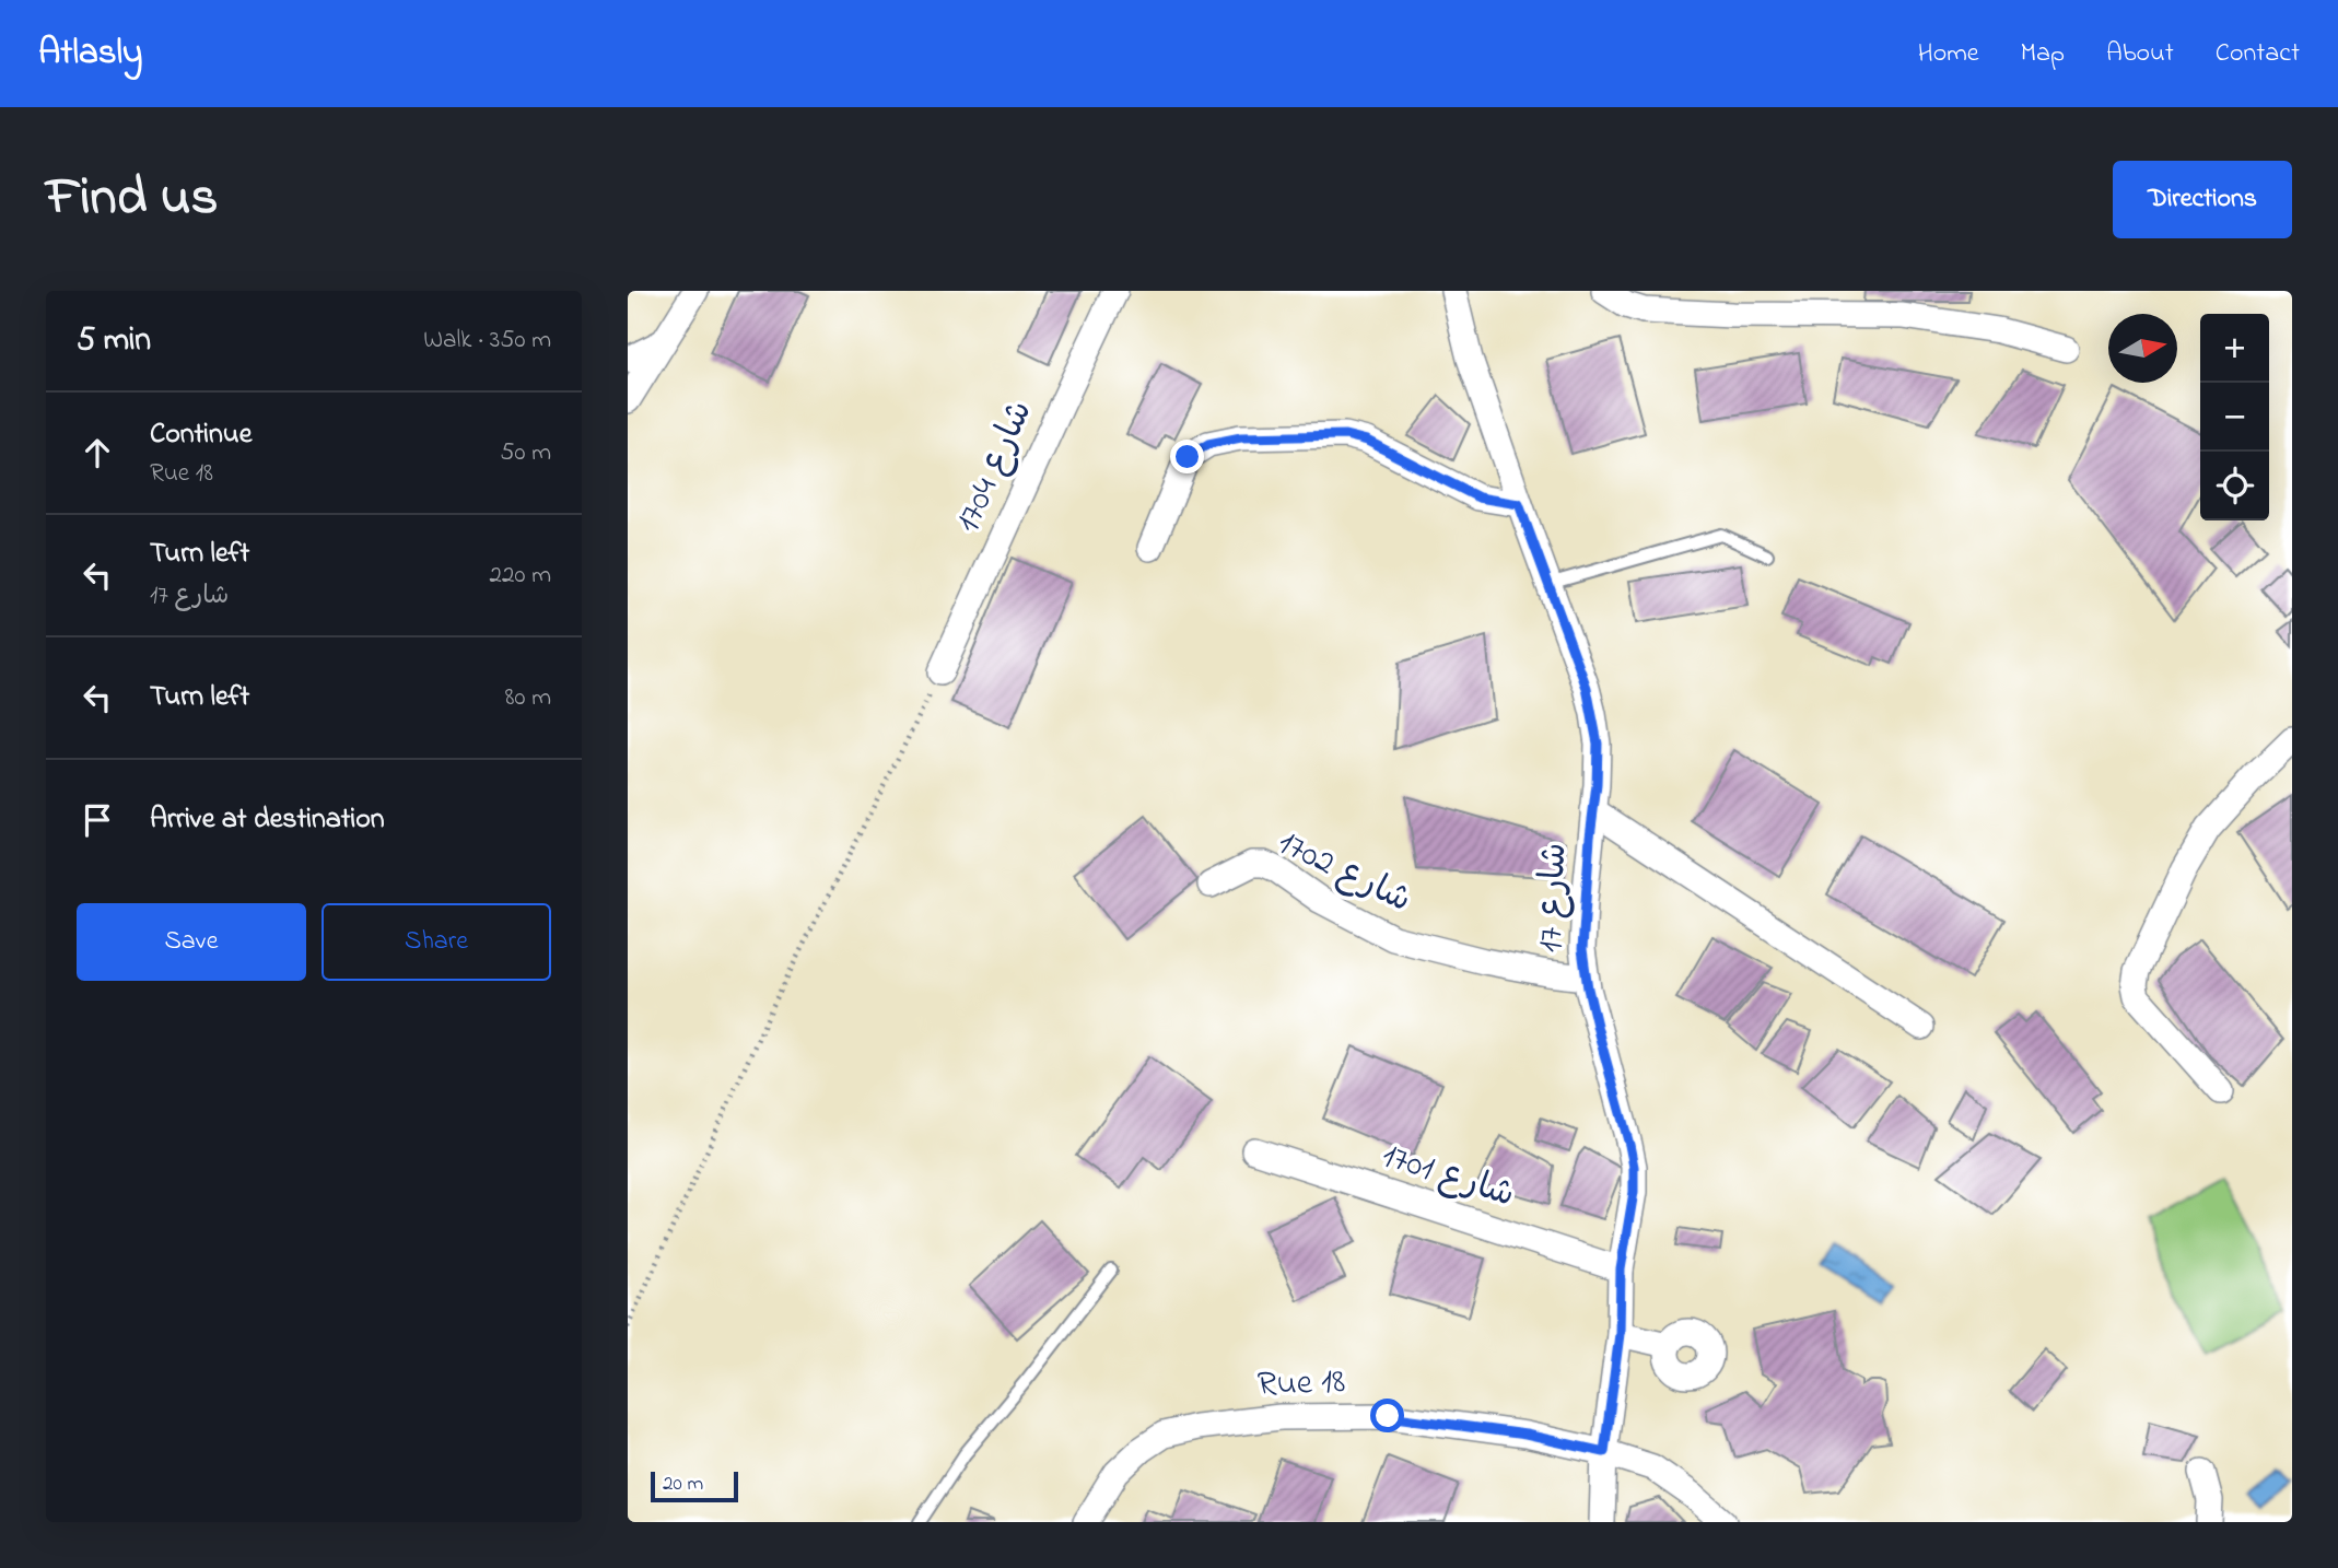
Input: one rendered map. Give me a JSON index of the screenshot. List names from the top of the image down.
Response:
{
  "streets": {
    "street": [
      "شارع 1704",
      "شارع 1702",
      "شارع 17",
      "شارع 1701",
      "Rue 18"
    ]
  },
  "crossings": [
    ["شارع 1702", "شارع 17"],
    ["شارع 17", "شارع 1701"],
    ["شارع 17", "Rue 18"]
  ],
  "scale_bar": "20 m",
  "north": "right",
  "page": {
    "header": "Atlasly",
    "nav": [
      "Home",
      "Map",
      "About",
      "Contact"
    ],
    "title": "Find us",
    "buttons": [
      "Directions",
      ["Save", "Share"]
    ],
    "heading": ["5 min", "Walk · 350 m"],
    "map_buttons": ["+", "−"],
    "list": [
      ["Continue", "Rue 18", "50 m"],
      ["Turn left", "شارع 17", "220 m"],
      ["Turn left", "80 m"],
      "Arrive at destination"
    ],
    "scale": "20 m"
  }
}
